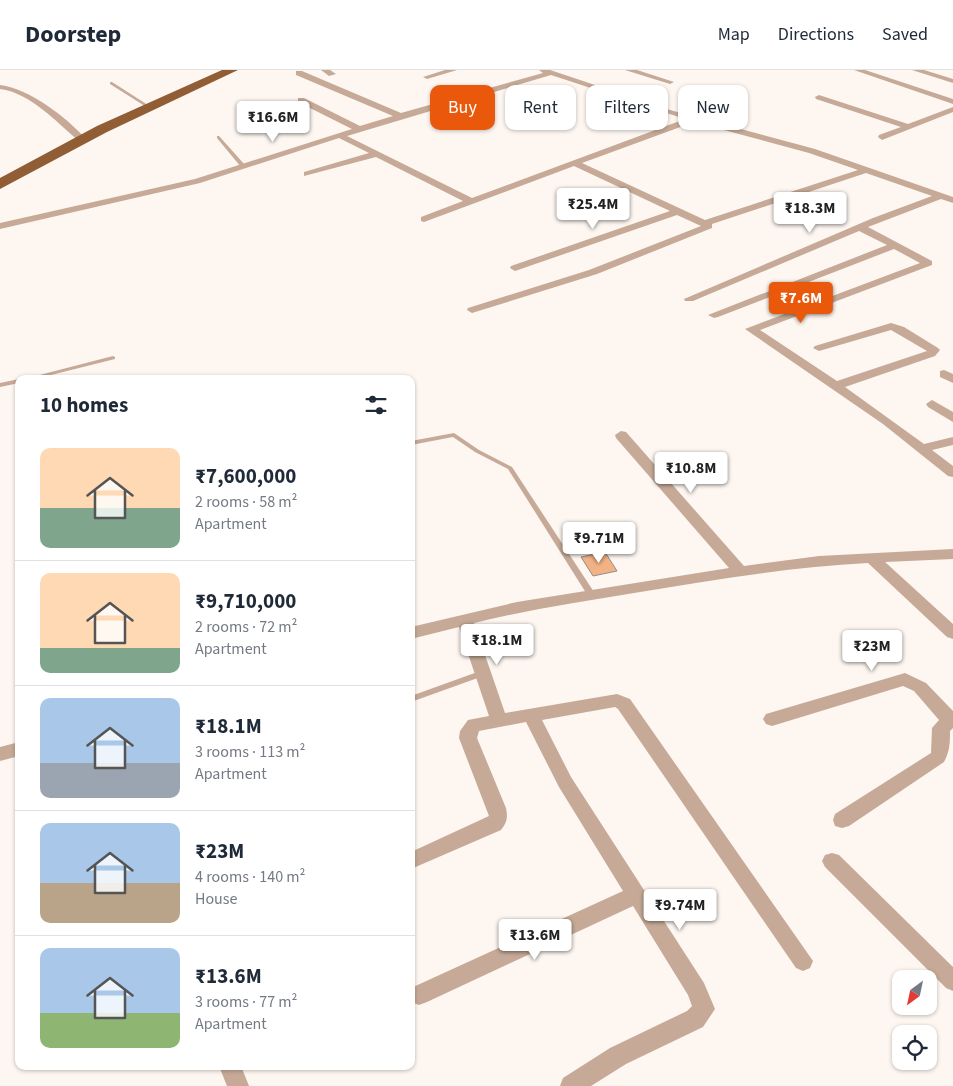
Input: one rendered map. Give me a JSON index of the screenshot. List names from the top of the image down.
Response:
{
  "north": "bottom left",
  "page": {
    "header": "Doorstep",
    "nav": ["Map", "Directions", "Saved"],
    "chip": [
      "Buy",
      "Rent",
      "Filters",
      "New"
    ],
    "price": [
      "₹16.6M",
      "₹25.4M",
      "₹18.3M",
      "₹7.6M",
      "₹10.8M",
      "₹9.71M",
      "₹18.1M",
      "₹23M",
      "₹9.74M",
      "₹13.6M"
    ],
    "heading": "10 homes",
    "list": [
      {
        "name": "₹7,600,000",
        "note": "2 rooms · 58 m² · Apartment"
      },
      {
        "name": "₹9,710,000",
        "note": "2 rooms · 72 m² · Apartment"
      },
      {
        "name": "₹18.1M",
        "note": "3 rooms · 113 m² · Apartment"
      },
      {
        "name": "₹23M",
        "note": "4 rooms · 140 m² · House"
      },
      {
        "name": "₹13.6M",
        "note": "3 rooms · 77 m² · Apartment"
      }
    ]
  }
}
